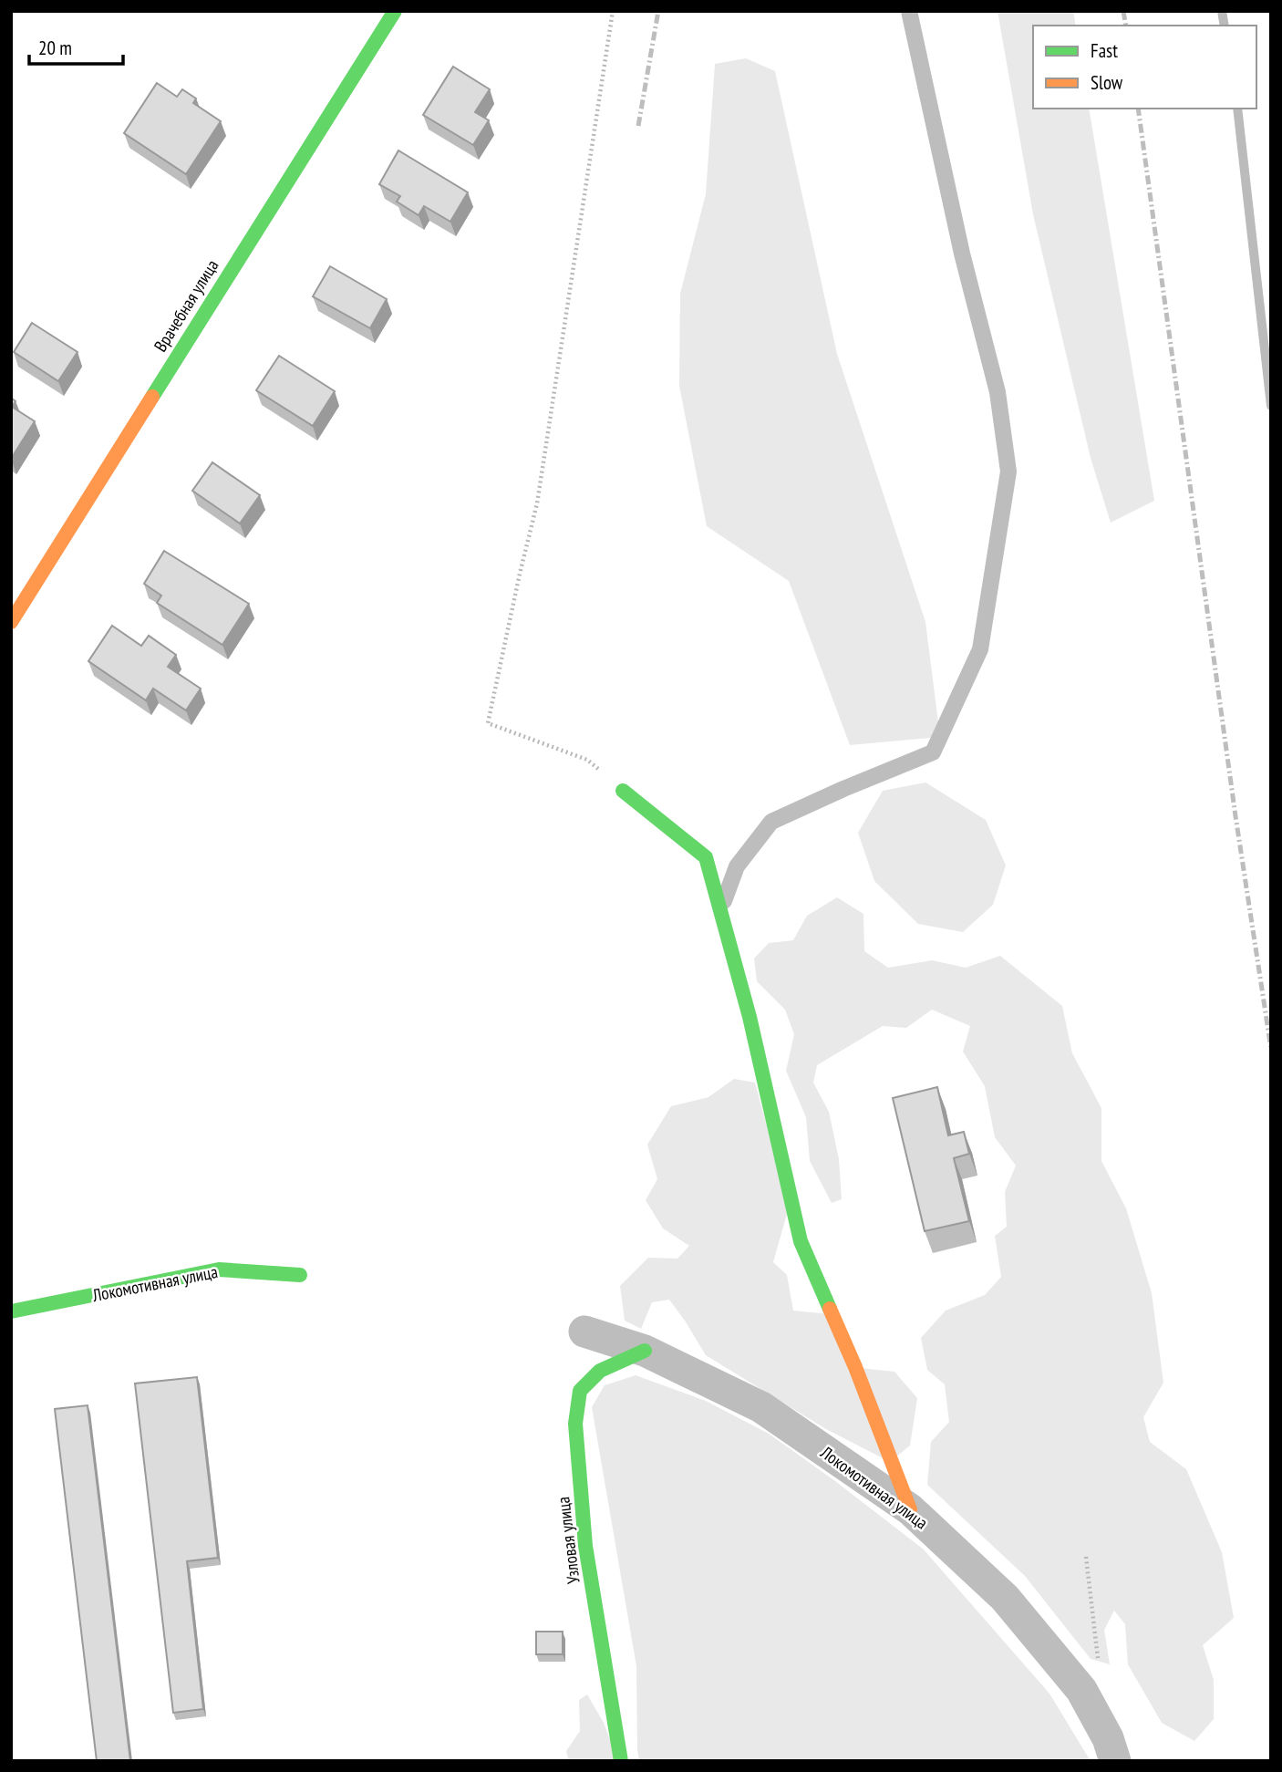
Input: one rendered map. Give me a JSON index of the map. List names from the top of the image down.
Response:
{
  "streets": {
    "street": ["Врачебная улица", "Локомотивная улица", "Узловая улица"]
  },
  "crossings": [
    ["Локомотивная улица", "Узловая улица"]
  ],
  "legend": ["Fast", "Slow"],
  "scale_bar": "20 m"
}
